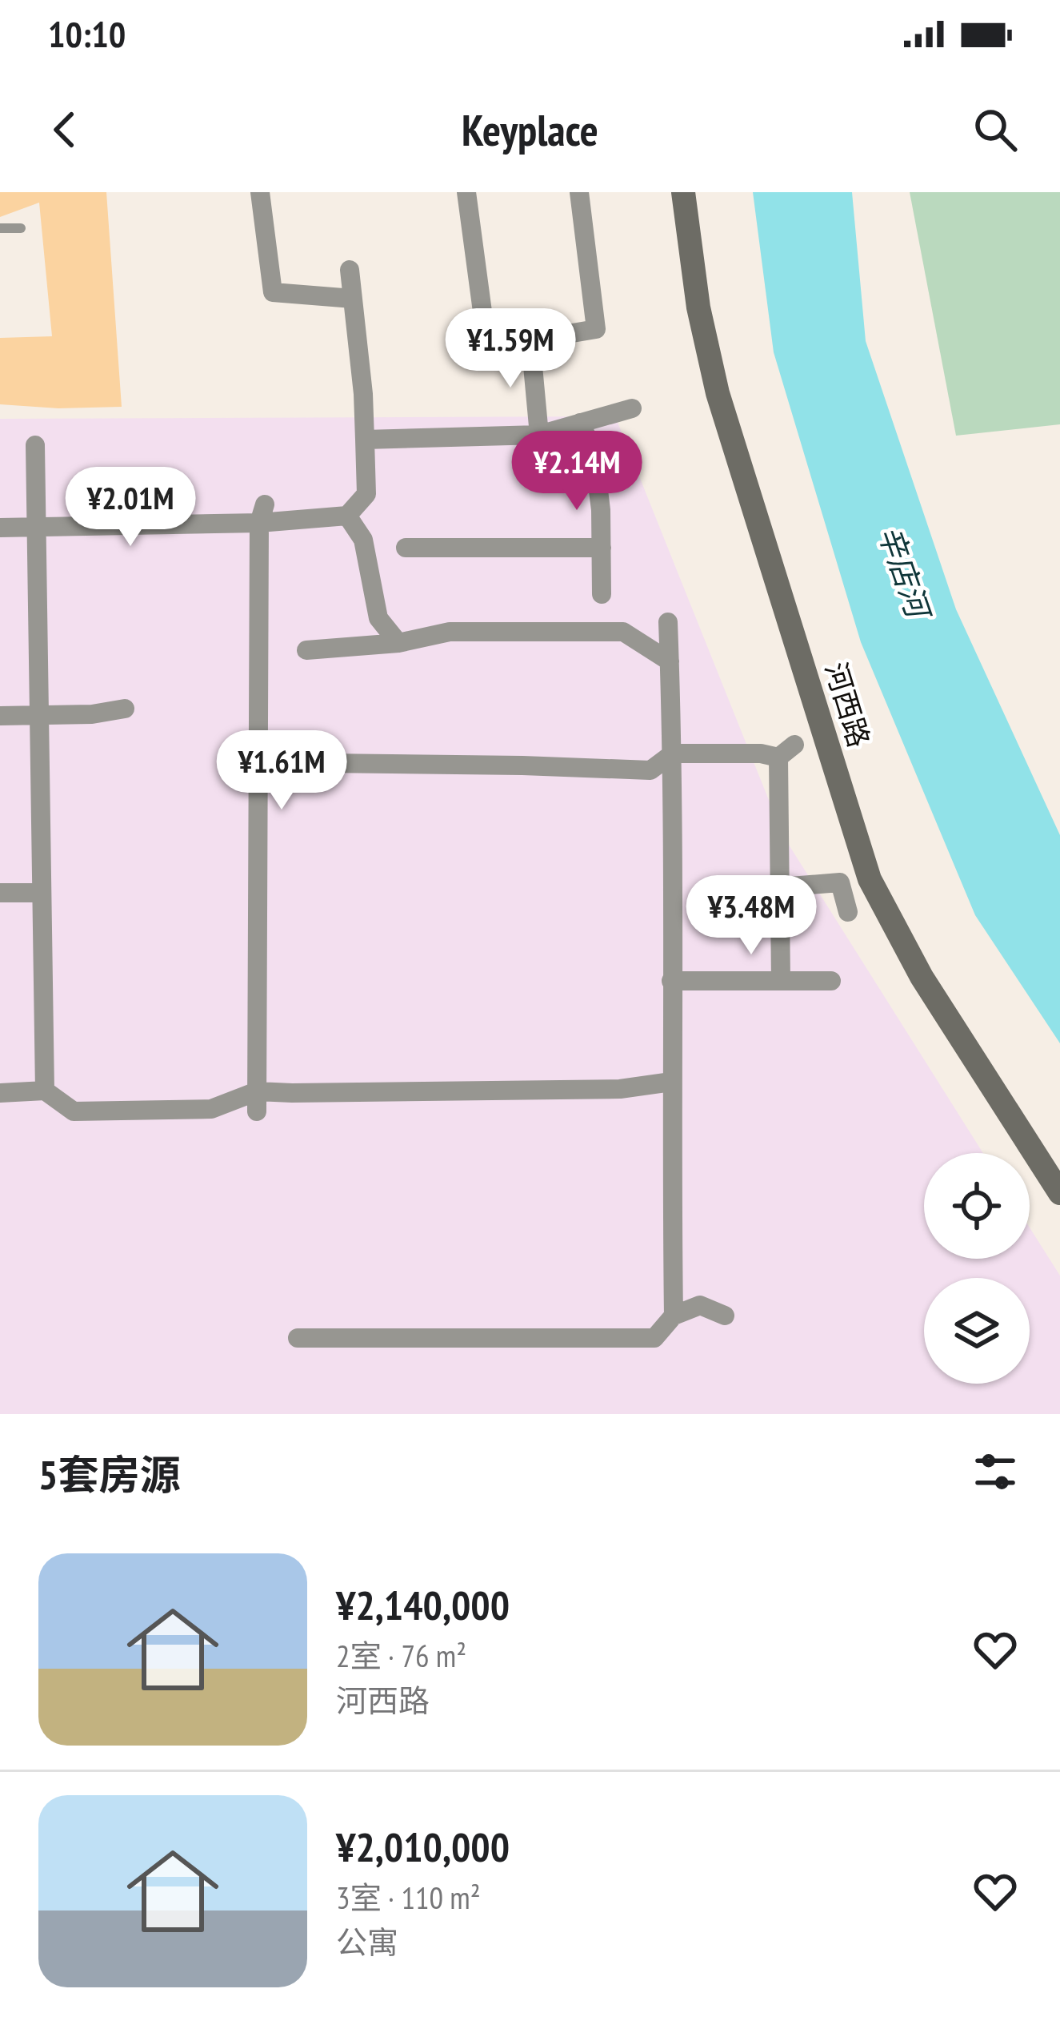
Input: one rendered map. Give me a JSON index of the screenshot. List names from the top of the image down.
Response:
{
  "streets": {
    "street": ["河西路"]
  },
  "water": ["辛店河"],
  "page": {
    "status": "10:10",
    "header": "Keyplace",
    "price": [
      "¥1.59M",
      "¥2.14M",
      "¥2.01M",
      "¥1.61M",
      "¥3.48M"
    ],
    "heading": "5套房源",
    "list": [
      {
        "name": "¥2,140,000",
        "note": "2室 · 76 m² · 河西路"
      },
      {
        "name": "¥2,010,000",
        "note": "3室 · 110 m² · 公寓"
      }
    ]
  }
}
